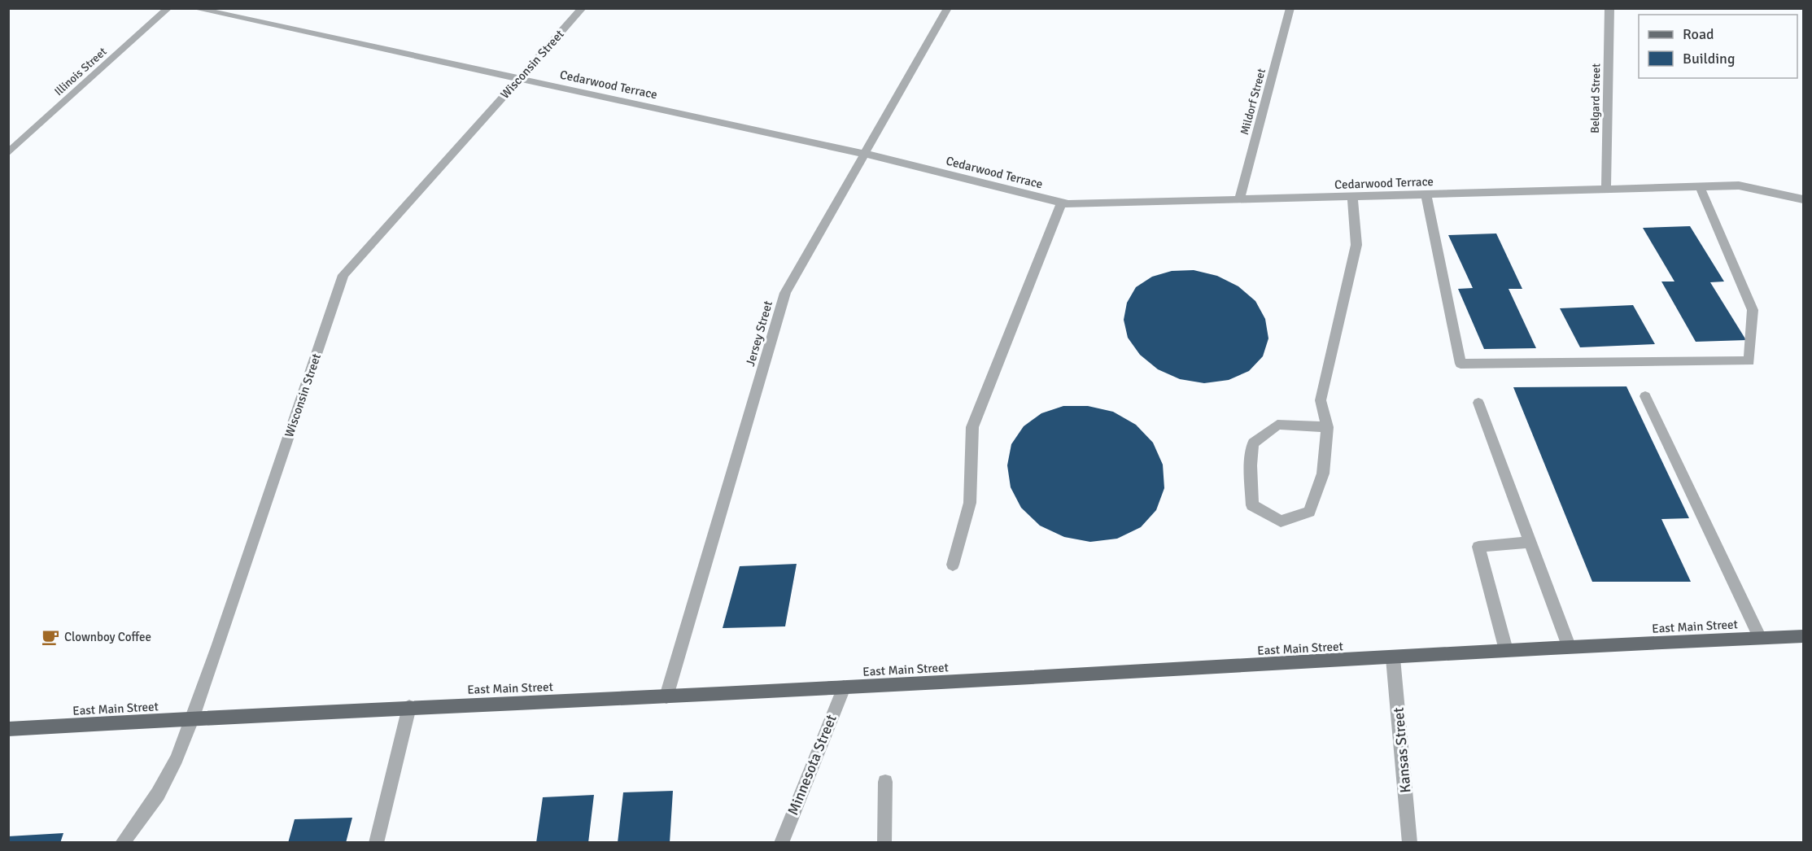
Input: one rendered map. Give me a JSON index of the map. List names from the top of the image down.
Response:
{
  "streets": {
    "main road": ["East Main Street"],
    "street": [
      "Wisconsin Street",
      "Illinois Street",
      "Cedarwood Terrace",
      "Belgard Street",
      "Mildorf Street",
      "Jersey Street",
      "Kansas Street",
      "Minnesota Street"
    ]
  },
  "crossings": [
    ["Wisconsin Street", "Cedarwood Terrace"],
    ["Wisconsin Street", "East Main Street"],
    ["Cedarwood Terrace", "Belgard Street"],
    ["Cedarwood Terrace", "Mildorf Street"],
    ["Cedarwood Terrace", "Jersey Street"],
    ["Jersey Street", "East Main Street"],
    ["East Main Street", "Kansas Street"],
    ["East Main Street", "Minnesota Street"]
  ],
  "places": {
    "cafe": ["Clownboy Coffee"]
  },
  "legend": ["Road", "Building"]
}
